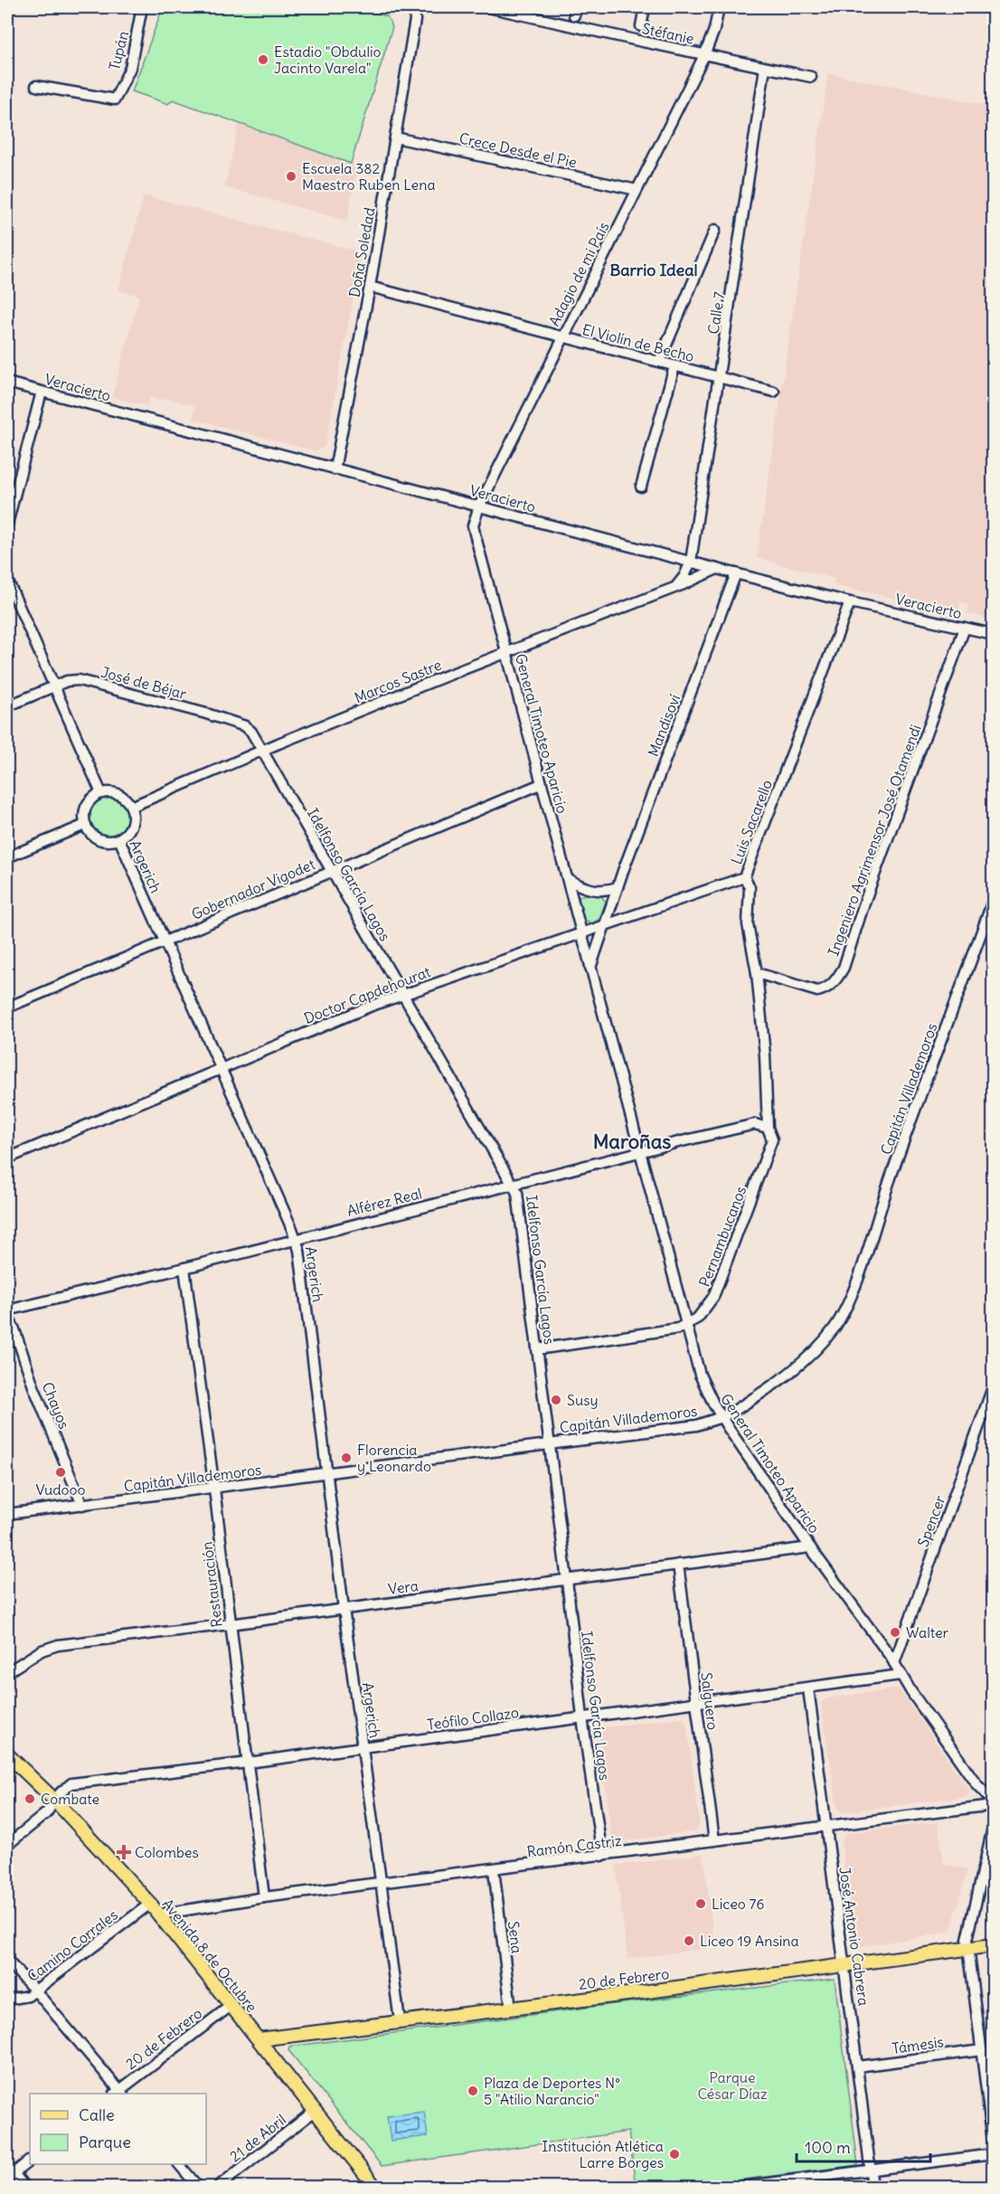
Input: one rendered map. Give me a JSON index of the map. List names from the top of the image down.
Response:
{
  "streets": {
    "main road": ["Avenida 8 de Octubre", "20 de Febrero"],
    "street": [
      "Stéfanie",
      "Tupán",
      "Crece Desde el Pie",
      "Doña Soledad",
      "Adagio de mi País",
      "Calle 7",
      "El Violín de Becho",
      "Veracierto",
      "Marcos Sastre",
      "José de Béjar",
      "Mandisoví",
      "General Timoteo Aparicio",
      "Luis Sacarello",
      "Ingeniero Agrimensor José Otamendi",
      "Argerich",
      "Idelfonso García Lagos",
      "Gobernador Vigodet",
      "Doctor Capdehourat",
      "Capitán Villademoros",
      "Alférez Real",
      "Pernambucanos",
      "Chayos",
      "Spencer",
      "Restauración",
      "Vera",
      "Salguero",
      "Teófilo Collazo",
      "Ramón Castriz",
      "José Antonio Cabrera",
      "Sena",
      "Camino Corrales",
      "Támesis",
      "21 de Abril"
    ]
  },
  "crossings": [
    ["Stéfanie", "Adagio de mi País"],
    ["Stéfanie", "Calle 7"],
    ["Crece Desde el Pie", "Doña Soledad"],
    ["Crece Desde el Pie", "Adagio de mi País"],
    ["Doña Soledad", "El Violín de Becho"],
    ["Doña Soledad", "Veracierto"],
    ["Adagio de mi País", "El Violín de Becho"],
    ["Adagio de mi País", "Veracierto"],
    ["Adagio de mi País", "General Timoteo Aparicio"],
    ["Calle 7", "El Violín de Becho"],
    ["Calle 7", "Veracierto"],
    ["Veracierto", "Marcos Sastre"],
    ["Veracierto", "Mandisoví"],
    ["Veracierto", "General Timoteo Aparicio"],
    ["Veracierto", "Luis Sacarello"],
    ["Veracierto", "Ingeniero Agrimensor José Otamendi"],
    ["Marcos Sastre", "José de Béjar"],
    ["Marcos Sastre", "General Timoteo Aparicio"],
    ["Marcos Sastre", "Argerich"],
    ["Marcos Sastre", "Idelfonso García Lagos"],
    ["José de Béjar", "Idelfonso García Lagos"],
    ["Mandisoví", "Doctor Capdehourat"],
    ["General Timoteo Aparicio", "Gobernador Vigodet"],
    ["General Timoteo Aparicio", "Doctor Capdehourat"],
    ["General Timoteo Aparicio", "Capitán Villademoros"],
    ["General Timoteo Aparicio", "Alférez Real"],
    ["General Timoteo Aparicio", "Pernambucanos"],
    ["General Timoteo Aparicio", "Spencer"],
    ["General Timoteo Aparicio", "Vera"],
    ["General Timoteo Aparicio", "Teófilo Collazo"],
    ["Luis Sacarello", "Ingeniero Agrimensor José Otamendi"],
    ["Luis Sacarello", "Doctor Capdehourat"],
    ["Luis Sacarello", "Alférez Real"],
    ["Luis Sacarello", "Pernambucanos"],
    ["Argerich", "Gobernador Vigodet"],
    ["Argerich", "Doctor Capdehourat"],
    ["Argerich", "Capitán Villademoros"],
    ["Argerich", "Alférez Real"],
    ["Argerich", "Vera"],
    ["Argerich", "Teófilo Collazo"],
    ["Argerich", "Ramón Castriz"],
    ["Argerich", "20 de Febrero"],
    ["Idelfonso García Lagos", "Gobernador Vigodet"],
    ["Idelfonso García Lagos", "Doctor Capdehourat"],
    ["Idelfonso García Lagos", "Capitán Villademoros"],
    ["Idelfonso García Lagos", "Alférez Real"],
    ["Idelfonso García Lagos", "Pernambucanos"],
    ["Idelfonso García Lagos", "Vera"],
    ["Idelfonso García Lagos", "Teófilo Collazo"],
    ["Idelfonso García Lagos", "Ramón Castriz"],
    ["Capitán Villademoros", "Chayos"],
    ["Capitán Villademoros", "Restauración"],
    ["Alférez Real", "Pernambucanos"],
    ["Alférez Real", "Restauración"],
    ["Restauración", "Vera"],
    ["Restauración", "Teófilo Collazo"],
    ["Restauración", "Ramón Castriz"],
    ["Vera", "Salguero"],
    ["Salguero", "Teófilo Collazo"],
    ["Salguero", "Ramón Castriz"],
    ["Teófilo Collazo", "José Antonio Cabrera"],
    ["Teófilo Collazo", "Avenida 8 de Octubre"],
    ["Ramón Castriz", "José Antonio Cabrera"],
    ["Ramón Castriz", "Sena"],
    ["Ramón Castriz", "Avenida 8 de Octubre"],
    ["José Antonio Cabrera", "20 de Febrero"],
    ["José Antonio Cabrera", "Támesis"],
    ["Sena", "20 de Febrero"],
    ["Camino Corrales", "Avenida 8 de Octubre"],
    ["Avenida 8 de Octubre", "20 de Febrero"],
    ["Avenida 8 de Octubre", "21 de Abril"]
  ],
  "districts": ["Barrio Ideal", "Maroñas"],
  "parks": ["Parque César Díaz"],
  "places": {
    "other": [
      "Estadio \"Obdulio Jacinto Varela\"",
      "Escuela 382 Maestro Ruben Lena",
      "Susy",
      "Florencia y Leonardo",
      "Vudooo",
      "Walter",
      "Combate",
      "Liceo 76",
      "Liceo 19 Ansina",
      "Plaza de Deportes Nº 5 \"Atilio Narancio\"",
      "Institución Atlética Larre Borges"
    ],
    "health": ["Colombes"]
  },
  "legend": ["Calle", "Parque"],
  "scale_bar": "100 m"
}
